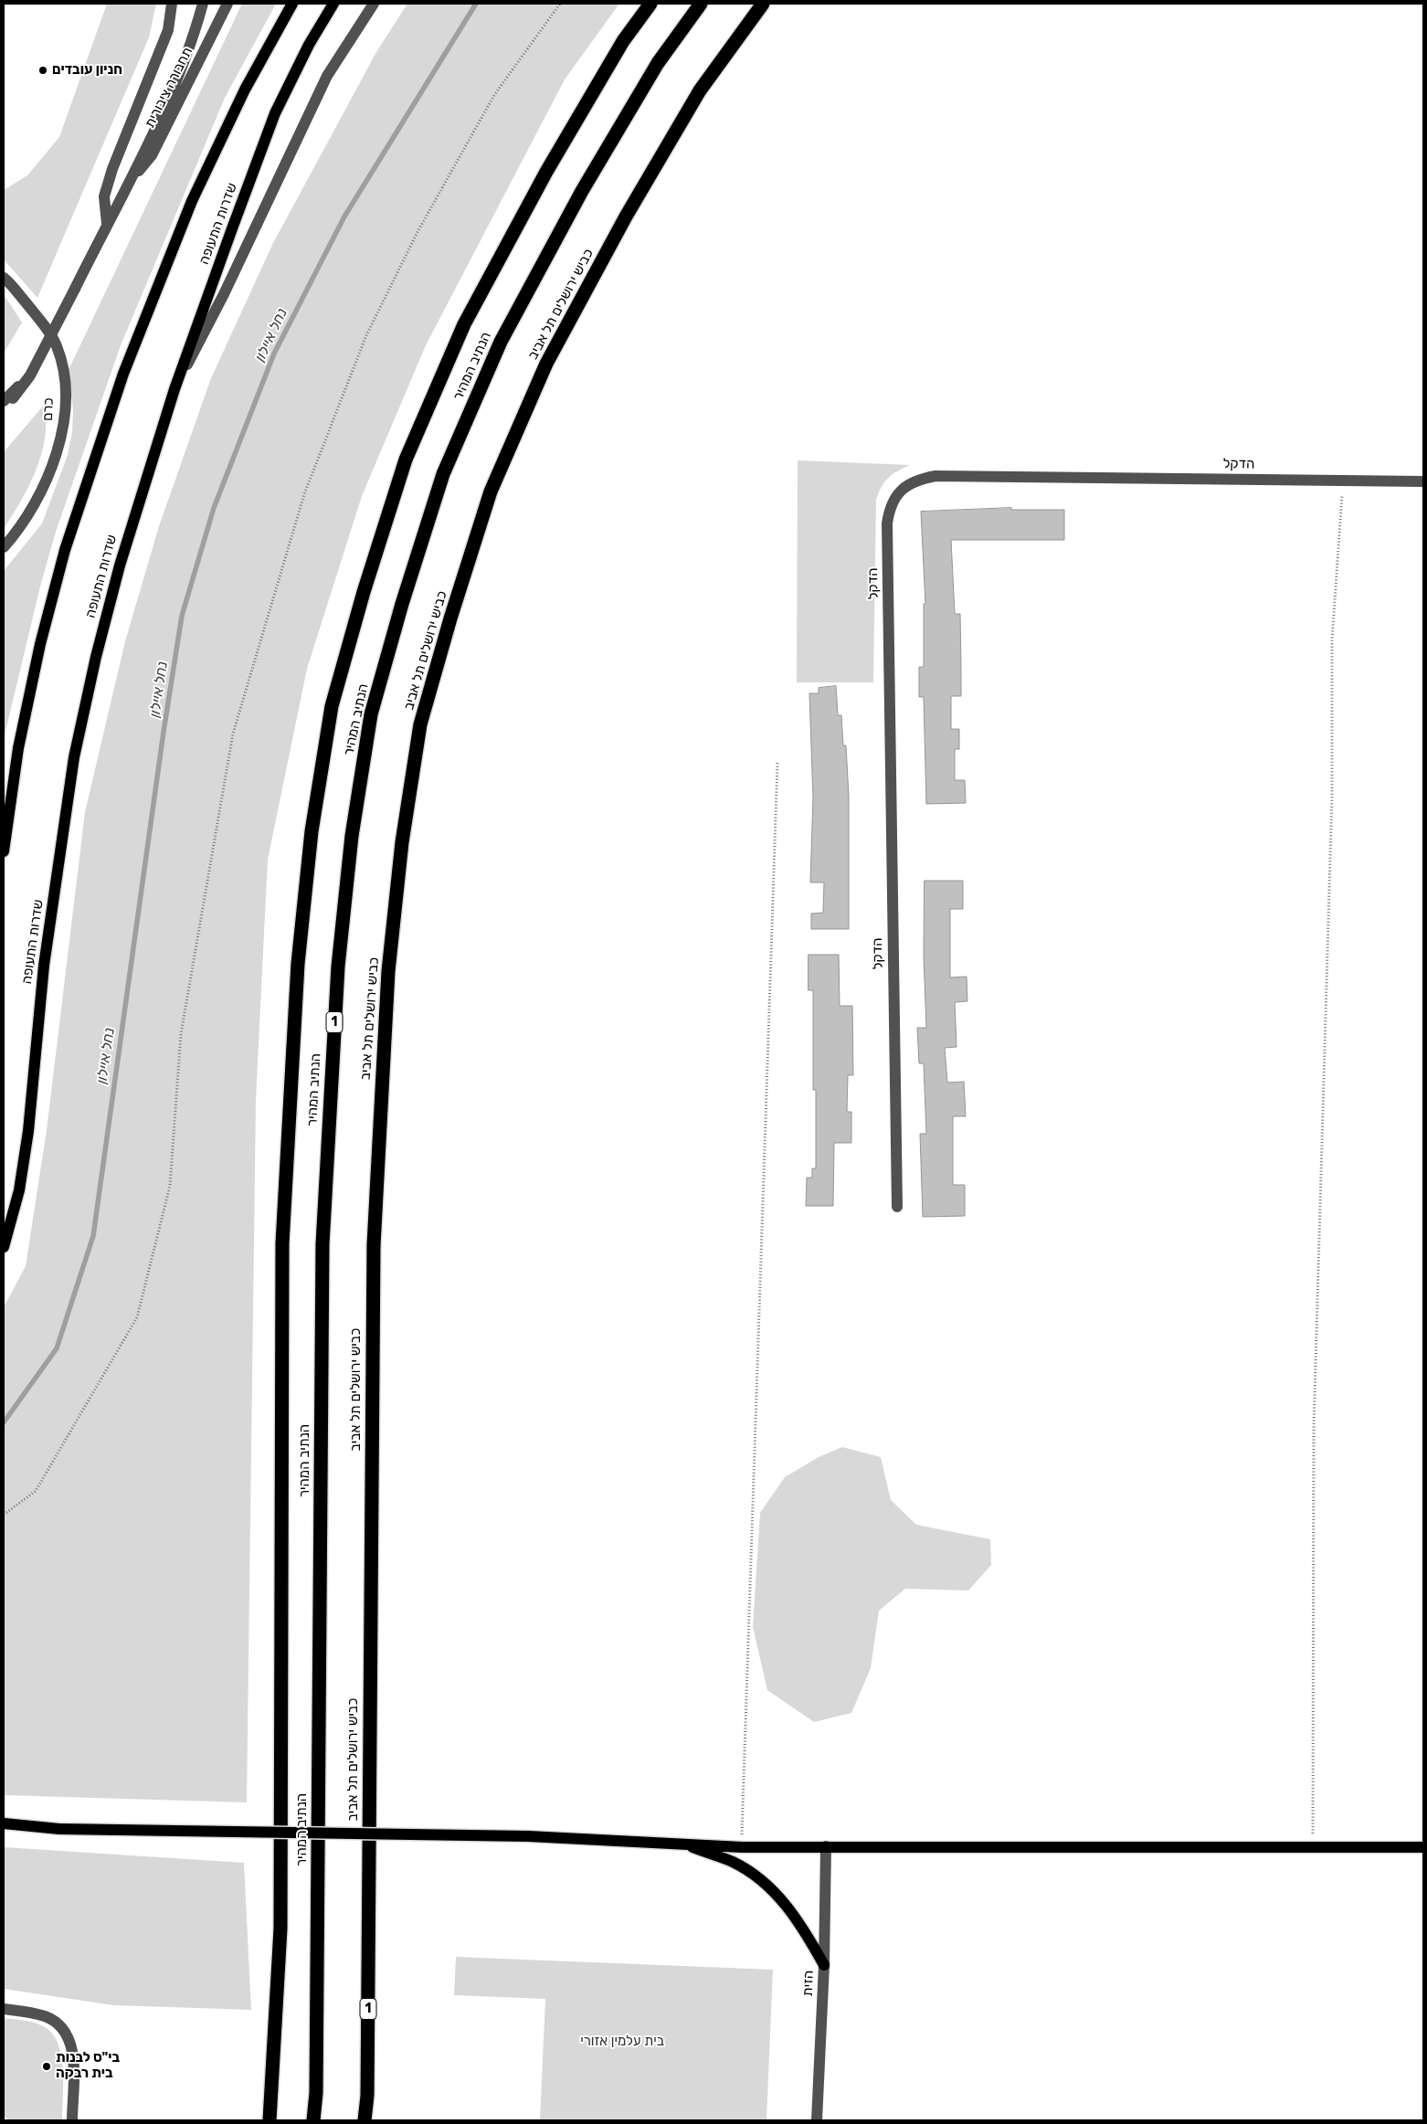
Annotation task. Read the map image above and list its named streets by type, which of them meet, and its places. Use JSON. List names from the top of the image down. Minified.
{"streets":{"highway":["כביש ירושלים תל אביב","הנתיב המהיר","1"],"main road":["שדרות התעופה"],"street":["תחבורה ציבורית","כרם","הדקל","הזית"]},"water":["נחל איילון"],"parks":["בית עלמין אזורי"],"places":["חניון עובדים","בי\"ס לבנות בית רבקה"]}
